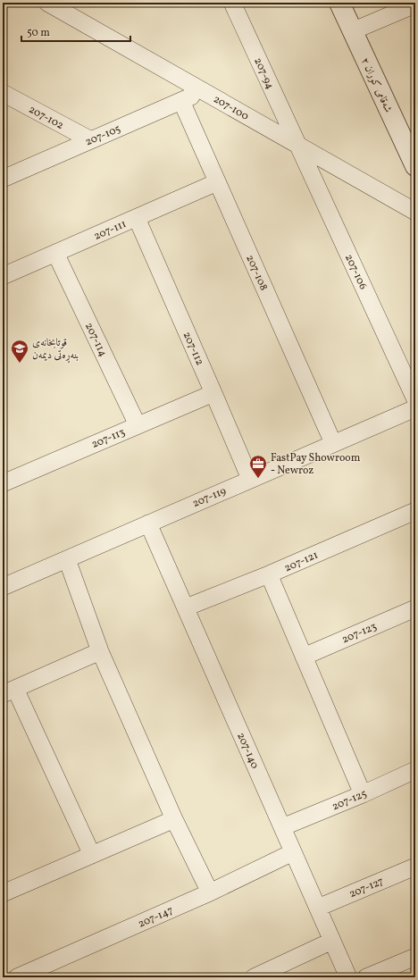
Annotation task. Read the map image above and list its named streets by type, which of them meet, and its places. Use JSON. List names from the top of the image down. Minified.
{"streets":{"street":["207-94","شەقامی کوران ٢","207-100","207-102","207-105","207-111","207-106","207-108","207-114","207-112","207-113","207-119","207-121","207-123","207-140","207-125","207-127","207-147"]},"crossings":[["207-94","207-100"],["207-94","207-106"],["207-100","207-105"],["207-100","207-106"],["207-102","207-105"],["207-105","207-108"],["207-111","207-108"],["207-111","207-114"],["207-111","207-112"],["207-108","207-119"],["207-114","207-113"],["207-112","207-113"],["207-112","207-119"],["207-119","207-140"],["207-121","207-140"],["207-140","207-125"],["207-140","207-127"],["207-140","207-147"]],"places":{"school or university":["قوتابخانەی بنەڕەتی دیمەن"],"office":["FastPay Showroom - Newroz"]},"scale_bar":"50 m"}
